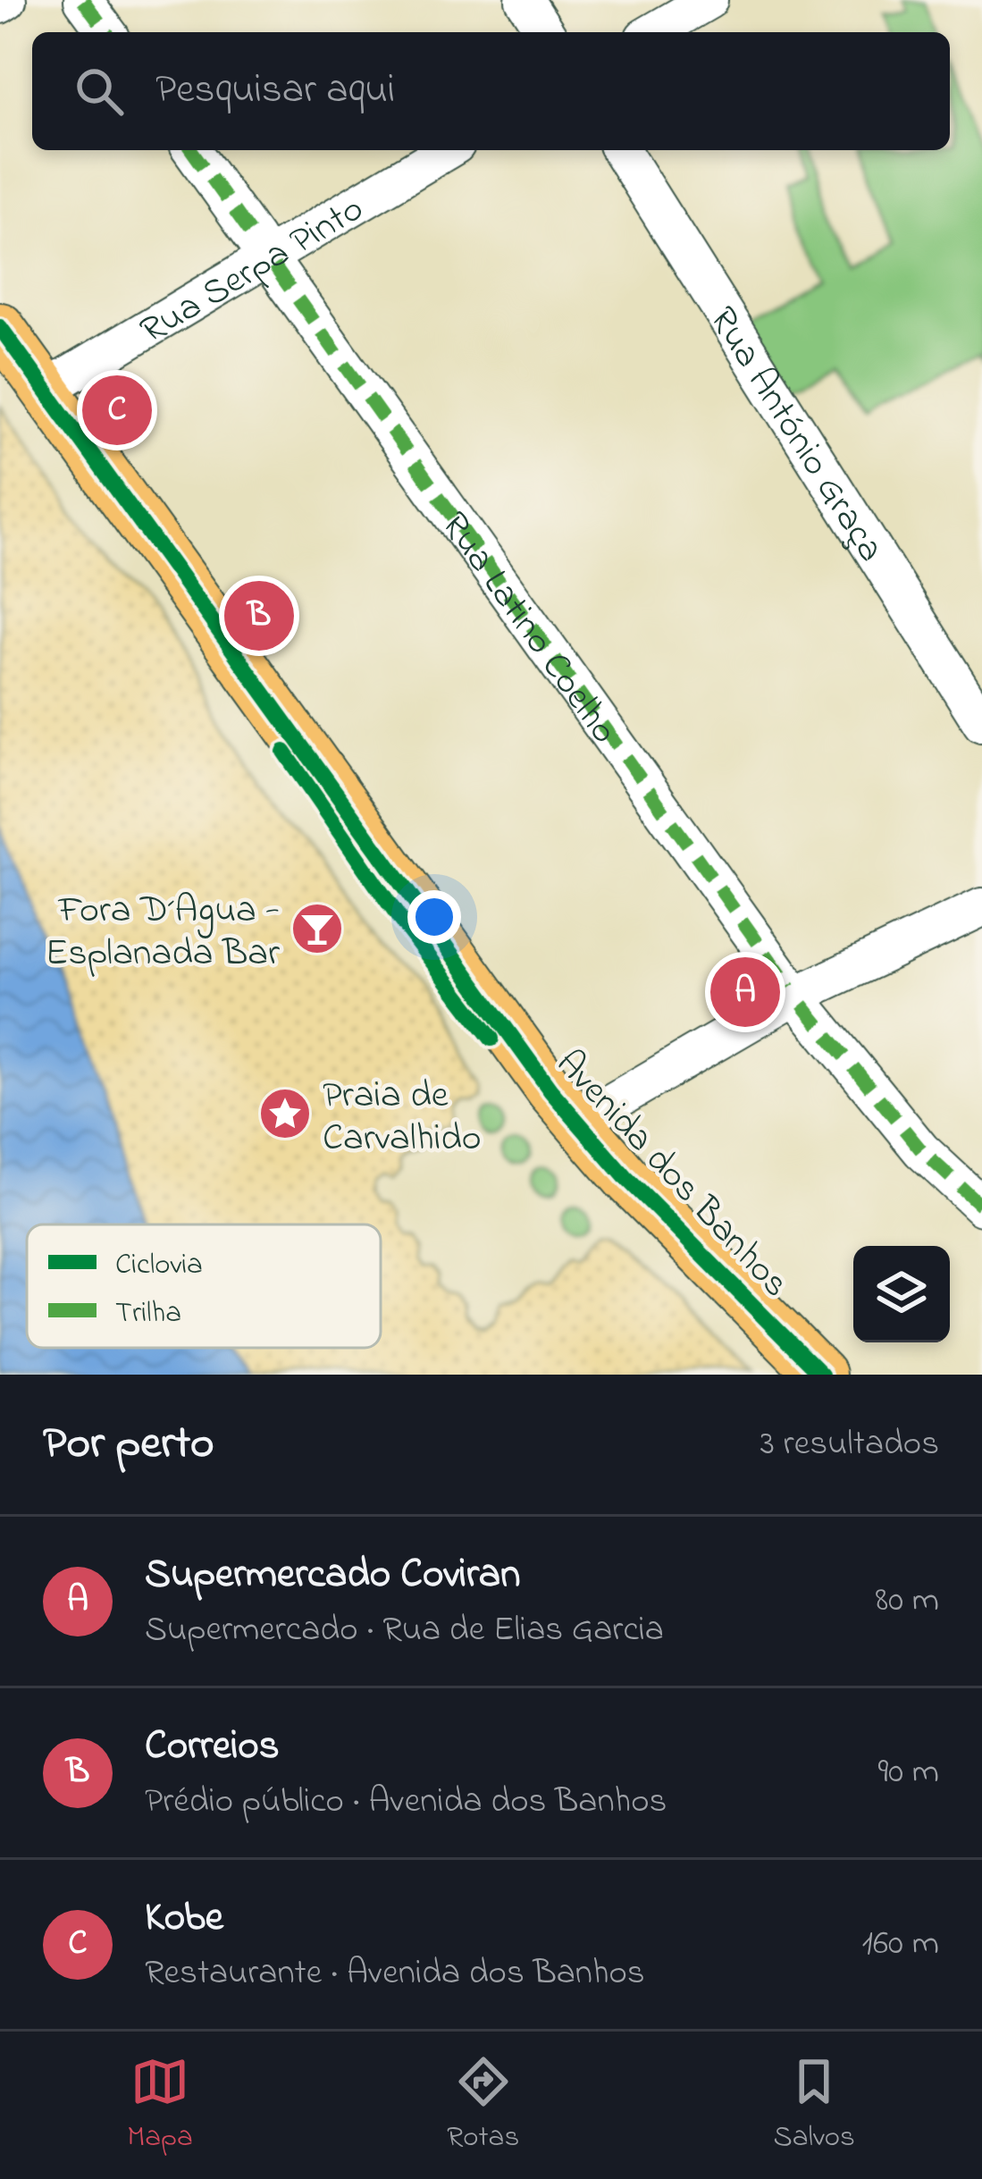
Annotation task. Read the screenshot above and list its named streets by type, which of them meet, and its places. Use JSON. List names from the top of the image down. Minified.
{"streets":{"main road":["Avenida dos Banhos"],"street":["Rua Serpa Pinto","Rua António Graça","Rua Latino Coelho"]},"crossings":[["Rua Serpa Pinto","Avenida dos Banhos"]],"places":{"bar":["Fora D´Agua - Esplanada Bar"],"place":["Praia de Carvalhido"]},"legend":["Ciclovia","Trilha"],"page":{"search":"Pesquisar aqui","pins":["C","B","A"],"heading":["Por perto","3 resultados"],"list":[{"mark":"A","name":"Supermercado Coviran","note":"Supermercado · Rua de Elias Garcia","value":"80 m"},{"mark":"B","name":"Correios","note":"Prédio público · Avenida dos Banhos","value":"90 m"},{"mark":"C","name":"Kobe","note":"Restaurante · Avenida dos Banhos","value":"160 m"}],"nav":["Mapa","Rotas","Salvos"]}}
